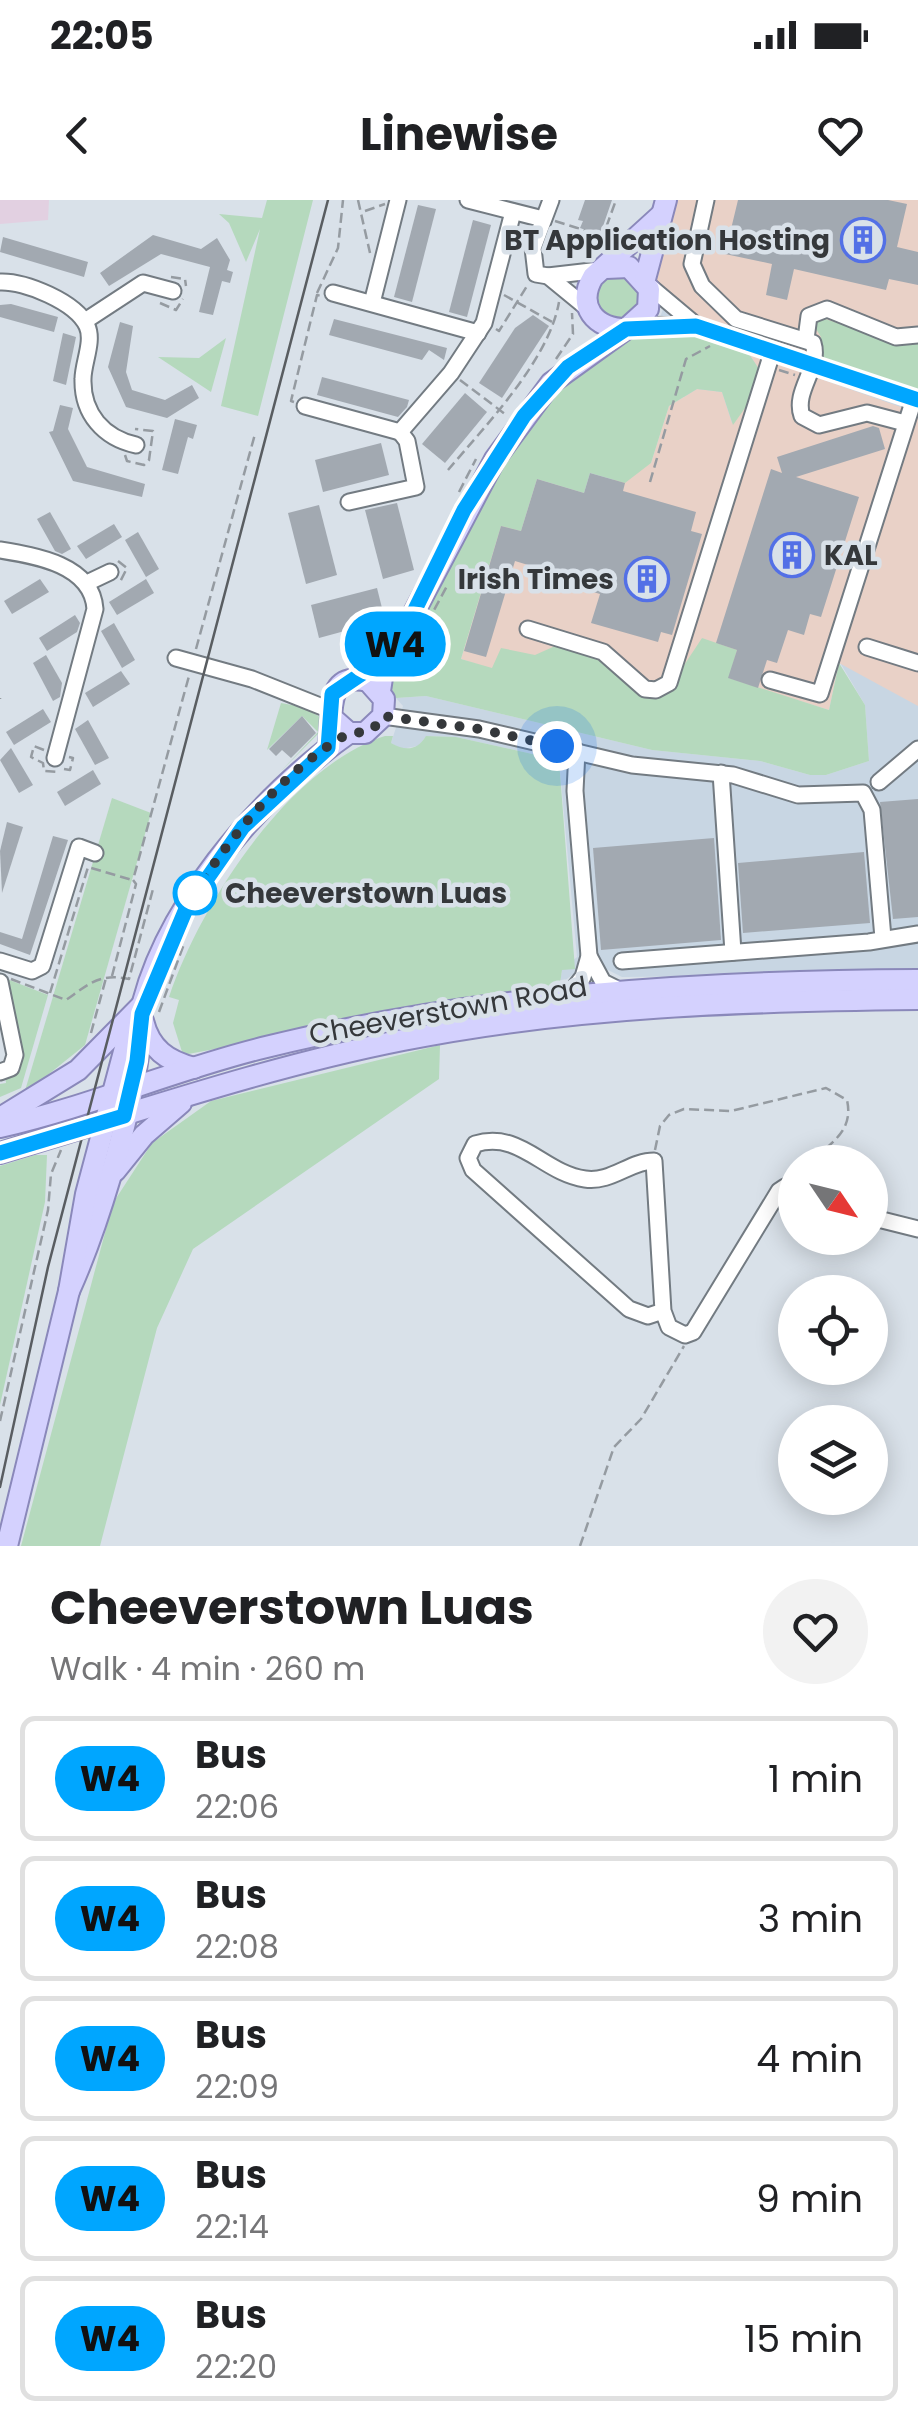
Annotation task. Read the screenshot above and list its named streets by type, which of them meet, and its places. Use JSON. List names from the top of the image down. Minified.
{"streets":{"main road":["Cheeverstown Road"]},"places":{"building":["BT Application Hosting","KAL","Irish Times"],"other":["Cheeverstown Luas"]},"lines":["bus line W4"],"north":"bottom right","page":{"status":"22:05","header":"Linewise","on_map":"W4","heading":["Cheeverstown Luas","Walk · 4 min · 260 m"],"list":[{"mark":"W4","name":"Bus","note":"22:06","value":"1 min"},{"mark":"W4","name":"Bus","note":"22:08","value":"3 min"},{"mark":"W4","name":"Bus","note":"22:09","value":"4 min"},{"mark":"W4","name":"Bus","note":"22:14","value":"9 min"},{"mark":"W4","name":"Bus","note":"22:20","value":"15 min"}]}}
